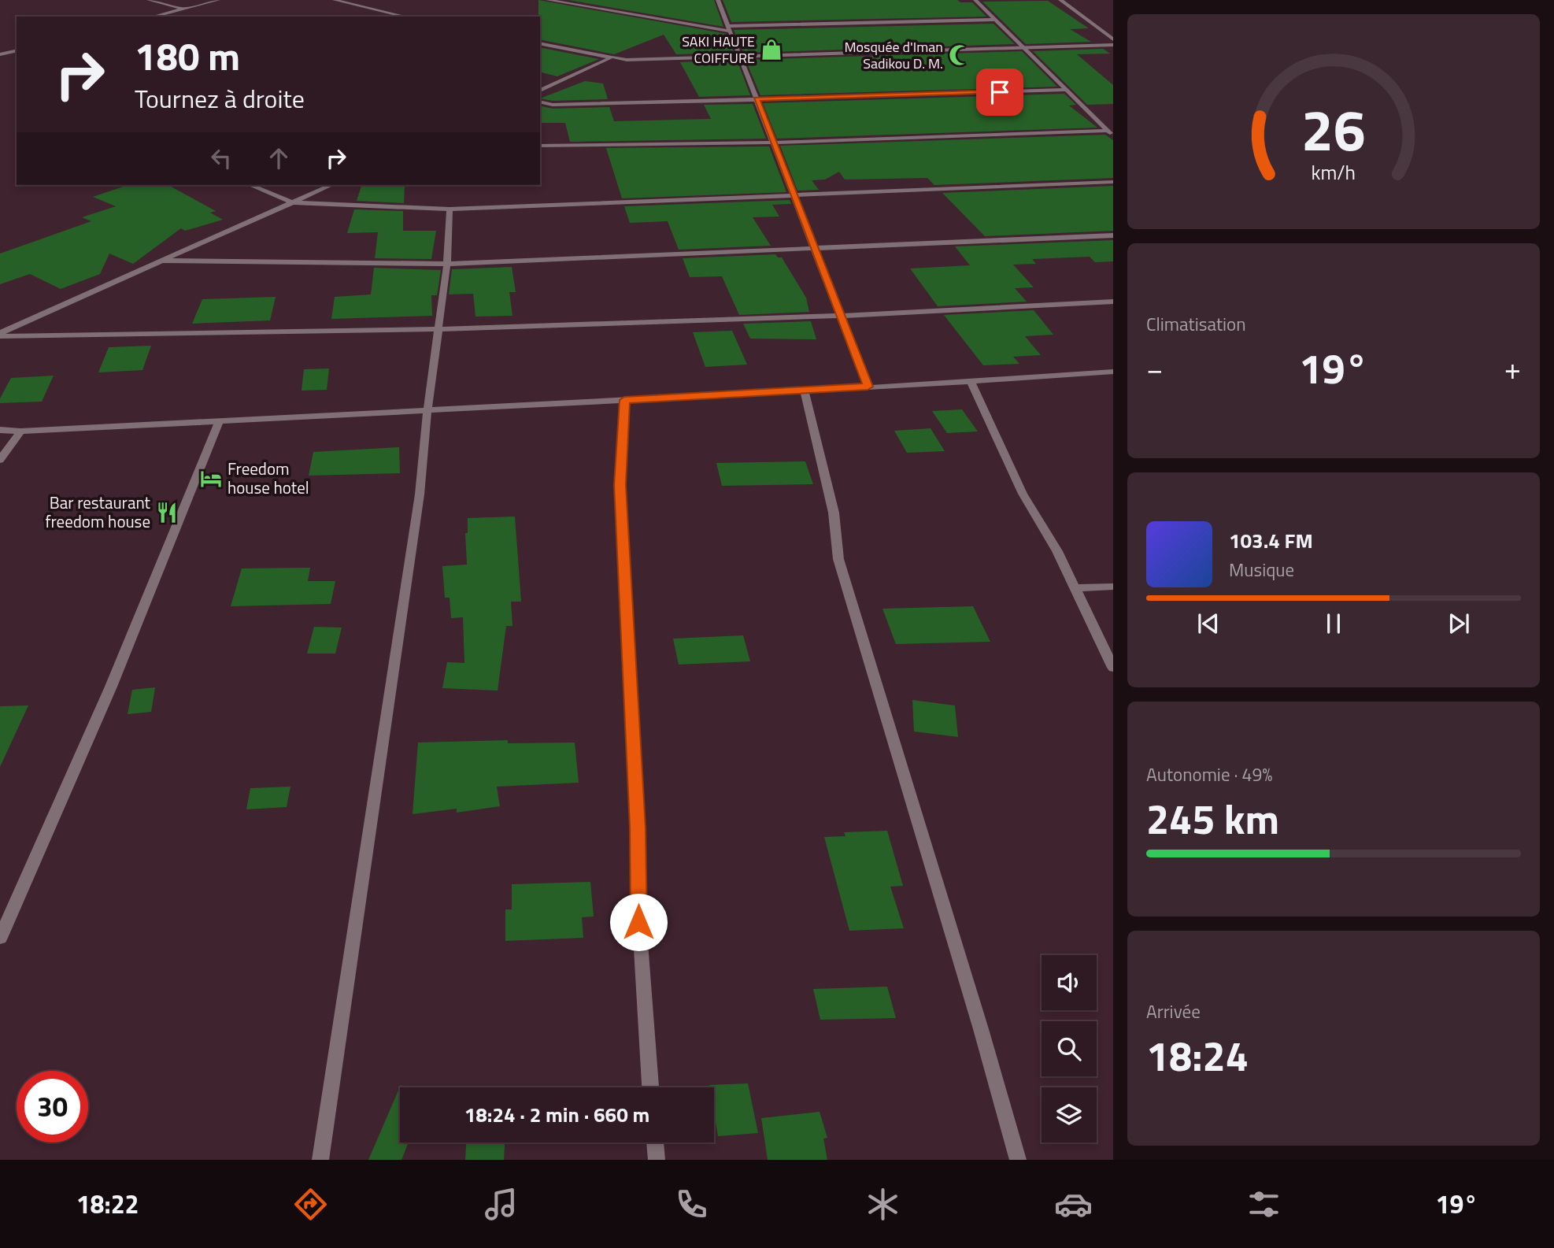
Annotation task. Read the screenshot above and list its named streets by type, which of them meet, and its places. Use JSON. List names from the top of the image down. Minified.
{"places":{"shop":["SAKI HAUTE COIFFURE"],"mosque":["Mosquée d'Iman Sadikou D. M."],"hotel":["Freedom house hotel"],"restaurant":["Bar restaurant freedom house"]},"page":{"turn":["180 m","Tournez à droite"],"tile":["Climatisation",["Autonomie · 49%","245 km"],["Arrivée","18:24"]],"heat":["−","19°","+"],"song":["103.4 FM","Musique"],"limit":"30","trip":"18:24 · 2 min · 660 m","tabs":["18:22","19°"],"gauge":["26","km/h"]}}
